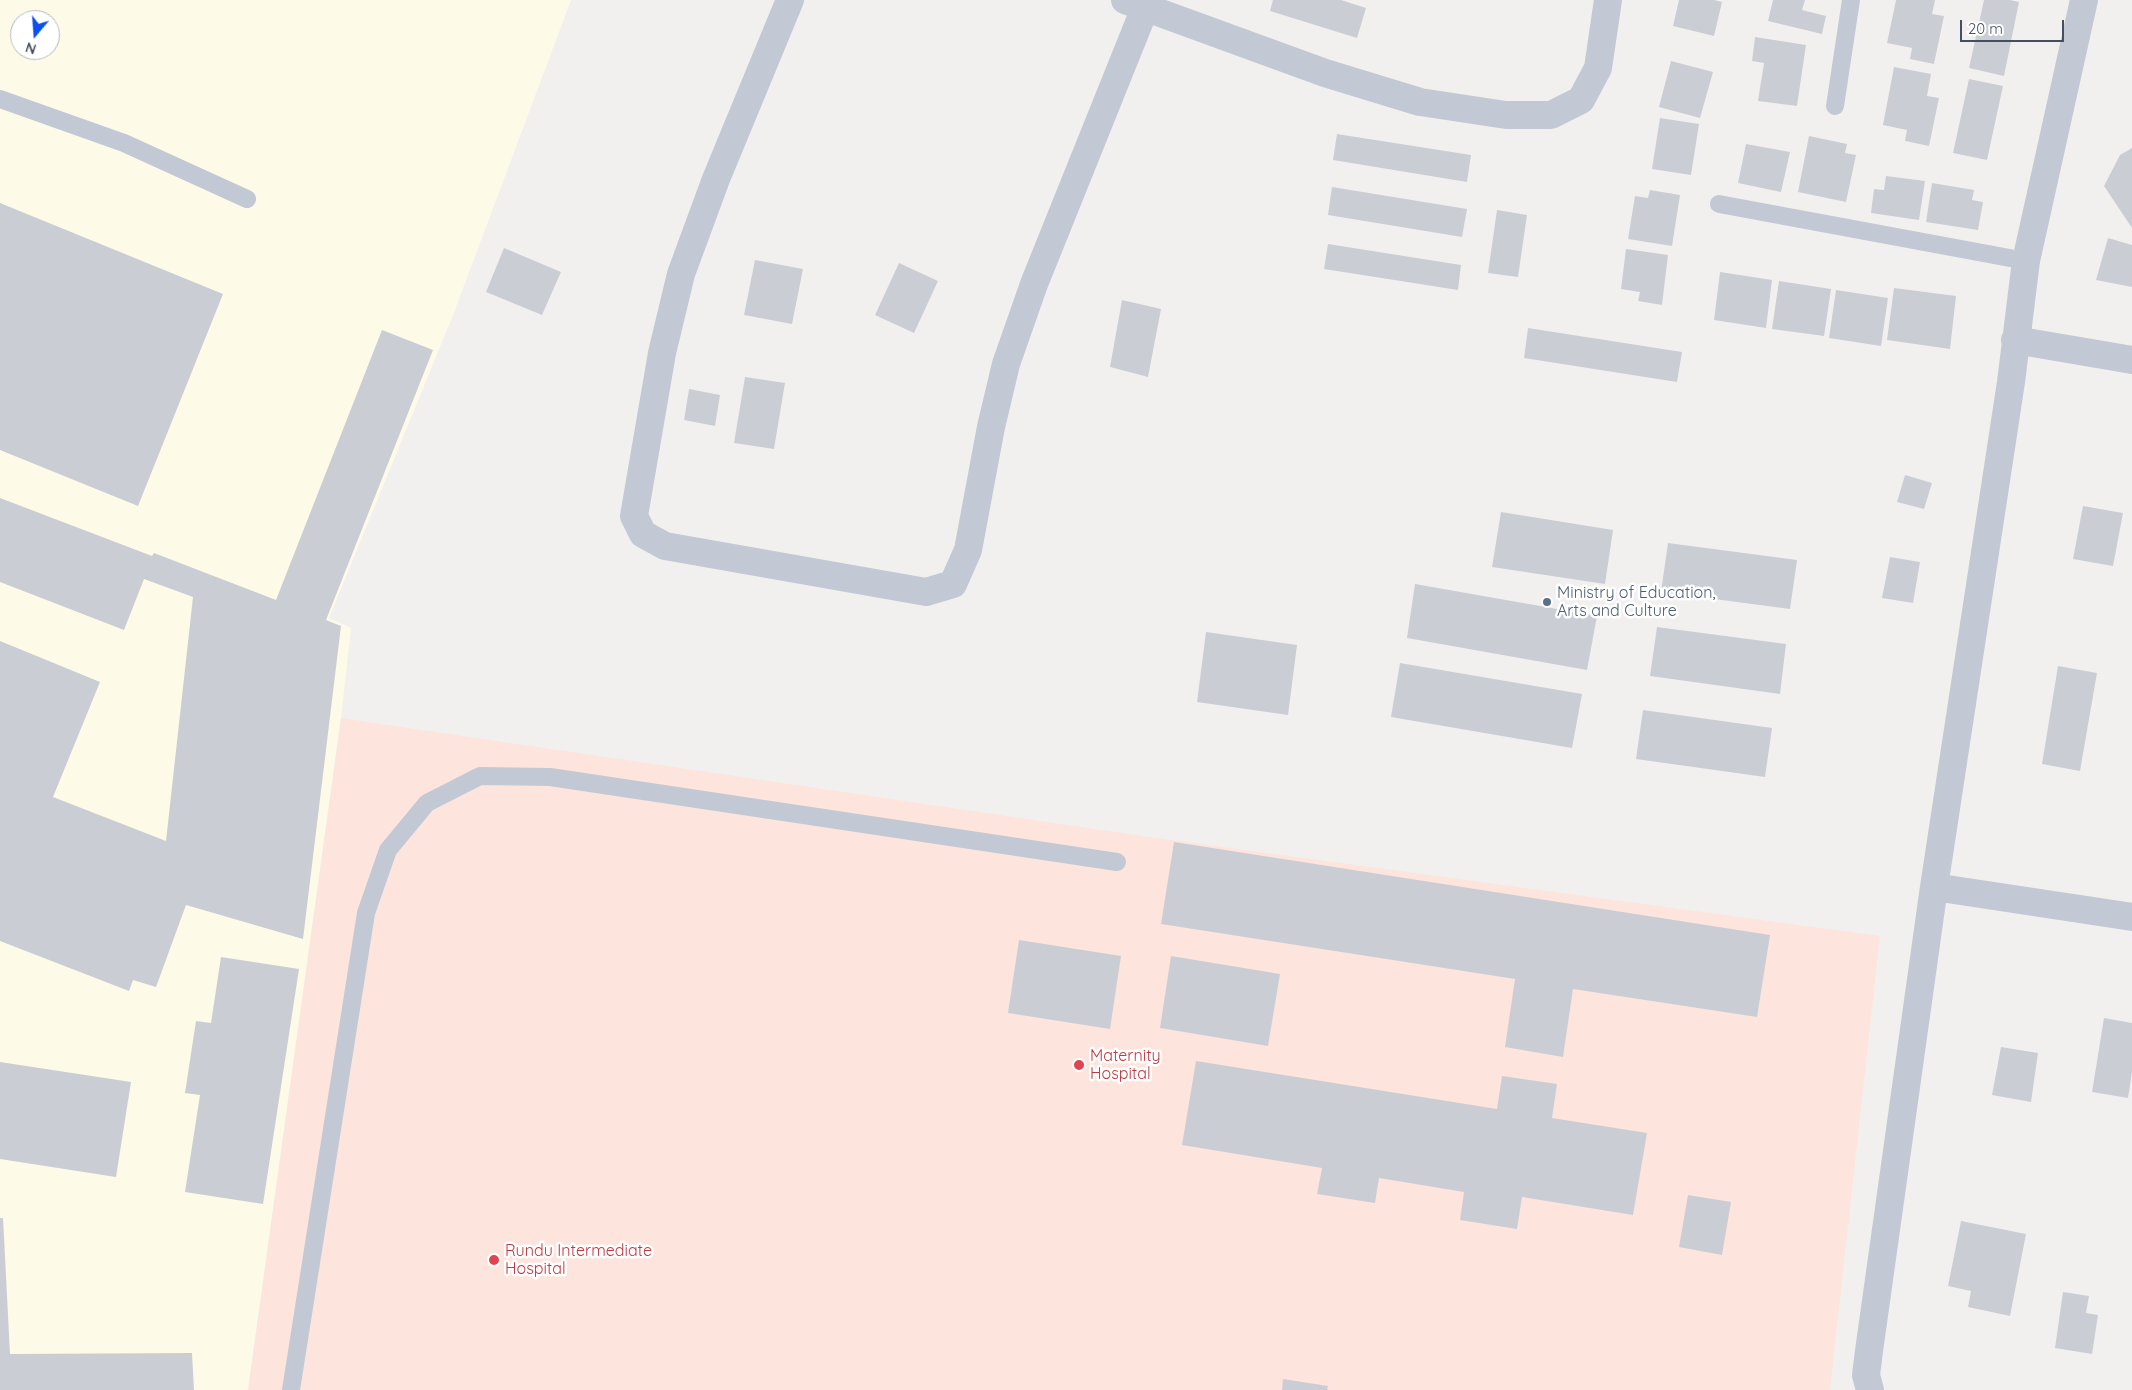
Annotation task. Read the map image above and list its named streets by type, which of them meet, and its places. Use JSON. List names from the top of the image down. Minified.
{"places":["Ministry of Education, Arts and Culture","Maternity Hospital","Rundu Intermediate Hospital"],"scale_bar":"20 m","north":"bottom"}
